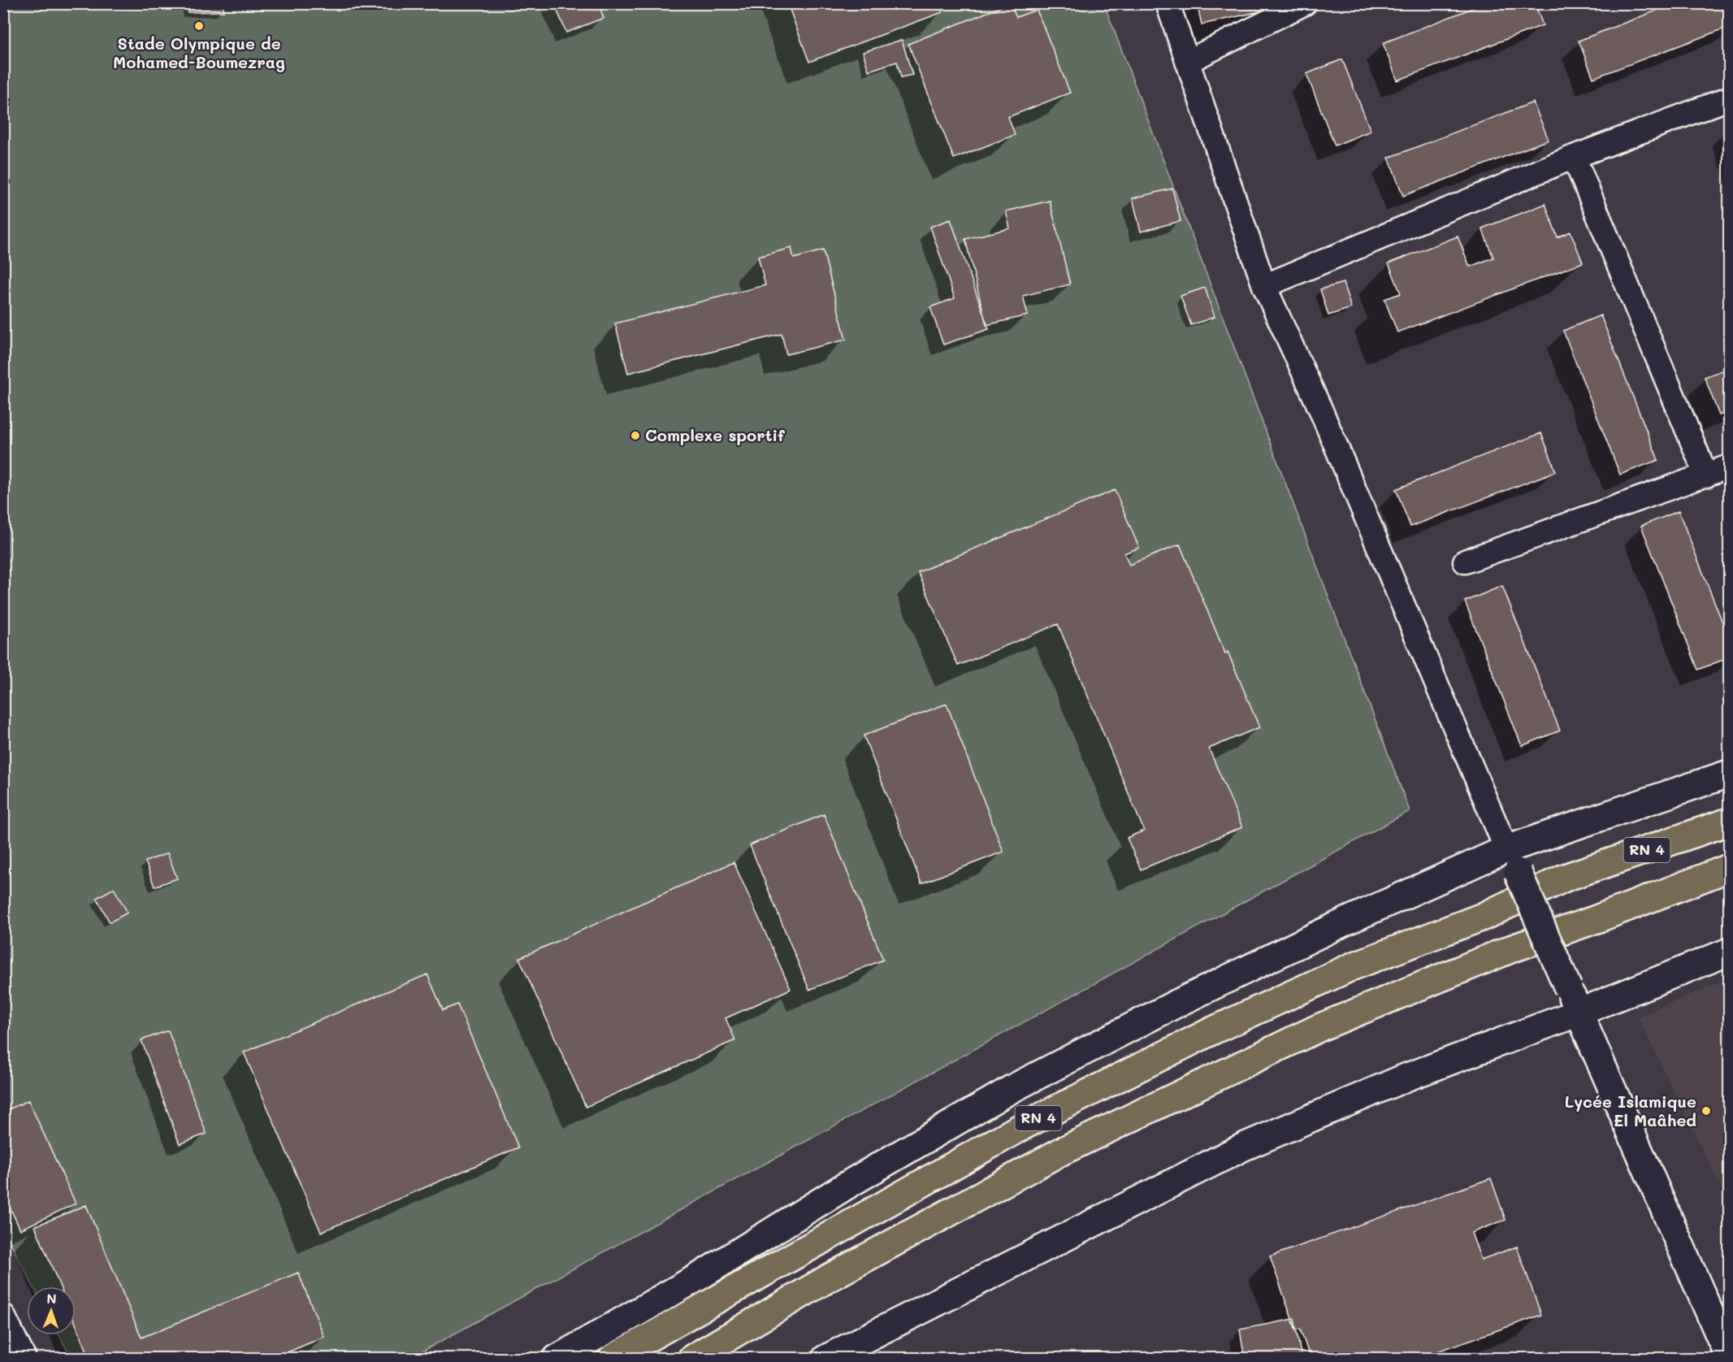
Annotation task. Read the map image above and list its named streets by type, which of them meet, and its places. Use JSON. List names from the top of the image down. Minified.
{"streets":{"highway":["RN 4"]},"places":["Stade Olympique de Mohamed-Boumezrag","Complexe sportif","Lycée Islamique El Maâhed"],"north":"top"}
